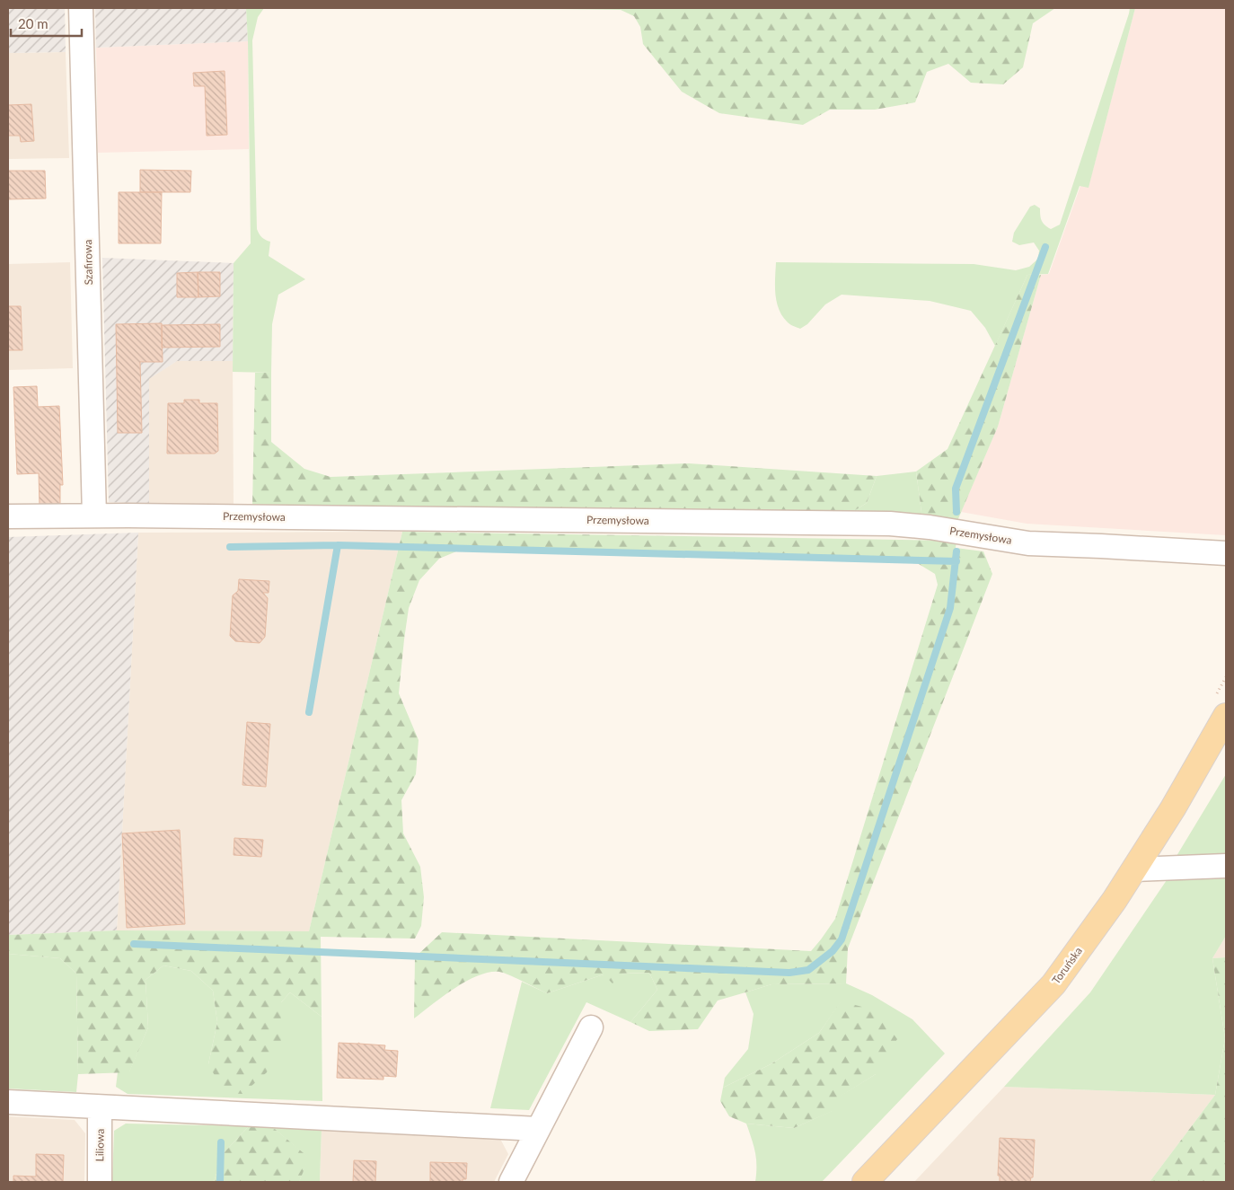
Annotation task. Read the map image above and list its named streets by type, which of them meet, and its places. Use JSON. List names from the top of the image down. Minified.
{"streets":{"main road":["Toruńska"],"street":["Szafirowa","Przemysłowa","Liliowa"]},"crossings":[["Szafirowa","Przemysłowa"]],"scale_bar":"20 m"}
